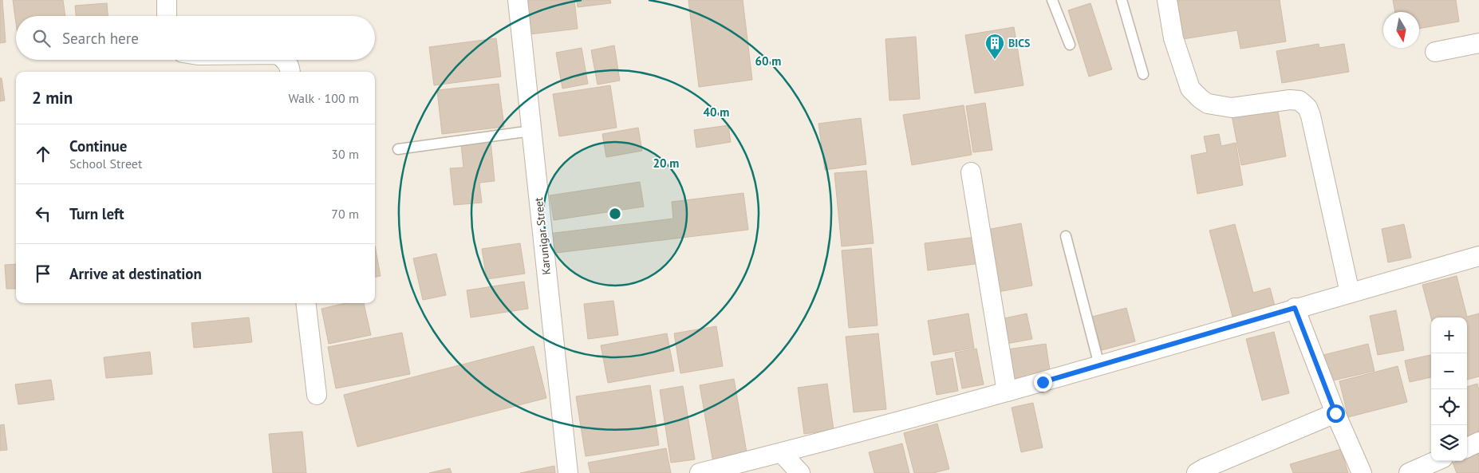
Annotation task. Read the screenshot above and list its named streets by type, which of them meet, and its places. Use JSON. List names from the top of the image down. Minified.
{"streets":{"street":["Karunigar Street"]},"places":{"building":["BICS"]},"north":"bottom","page":{"search":"Search here","heading":["2 min","Walk · 100 m"],"list":[["Continue","School Street","30 m"],["Turn left","70 m"],"Arrive at destination"],"map_buttons":["+","−"]},"rings":["60 m","40 m","20 m"]}
